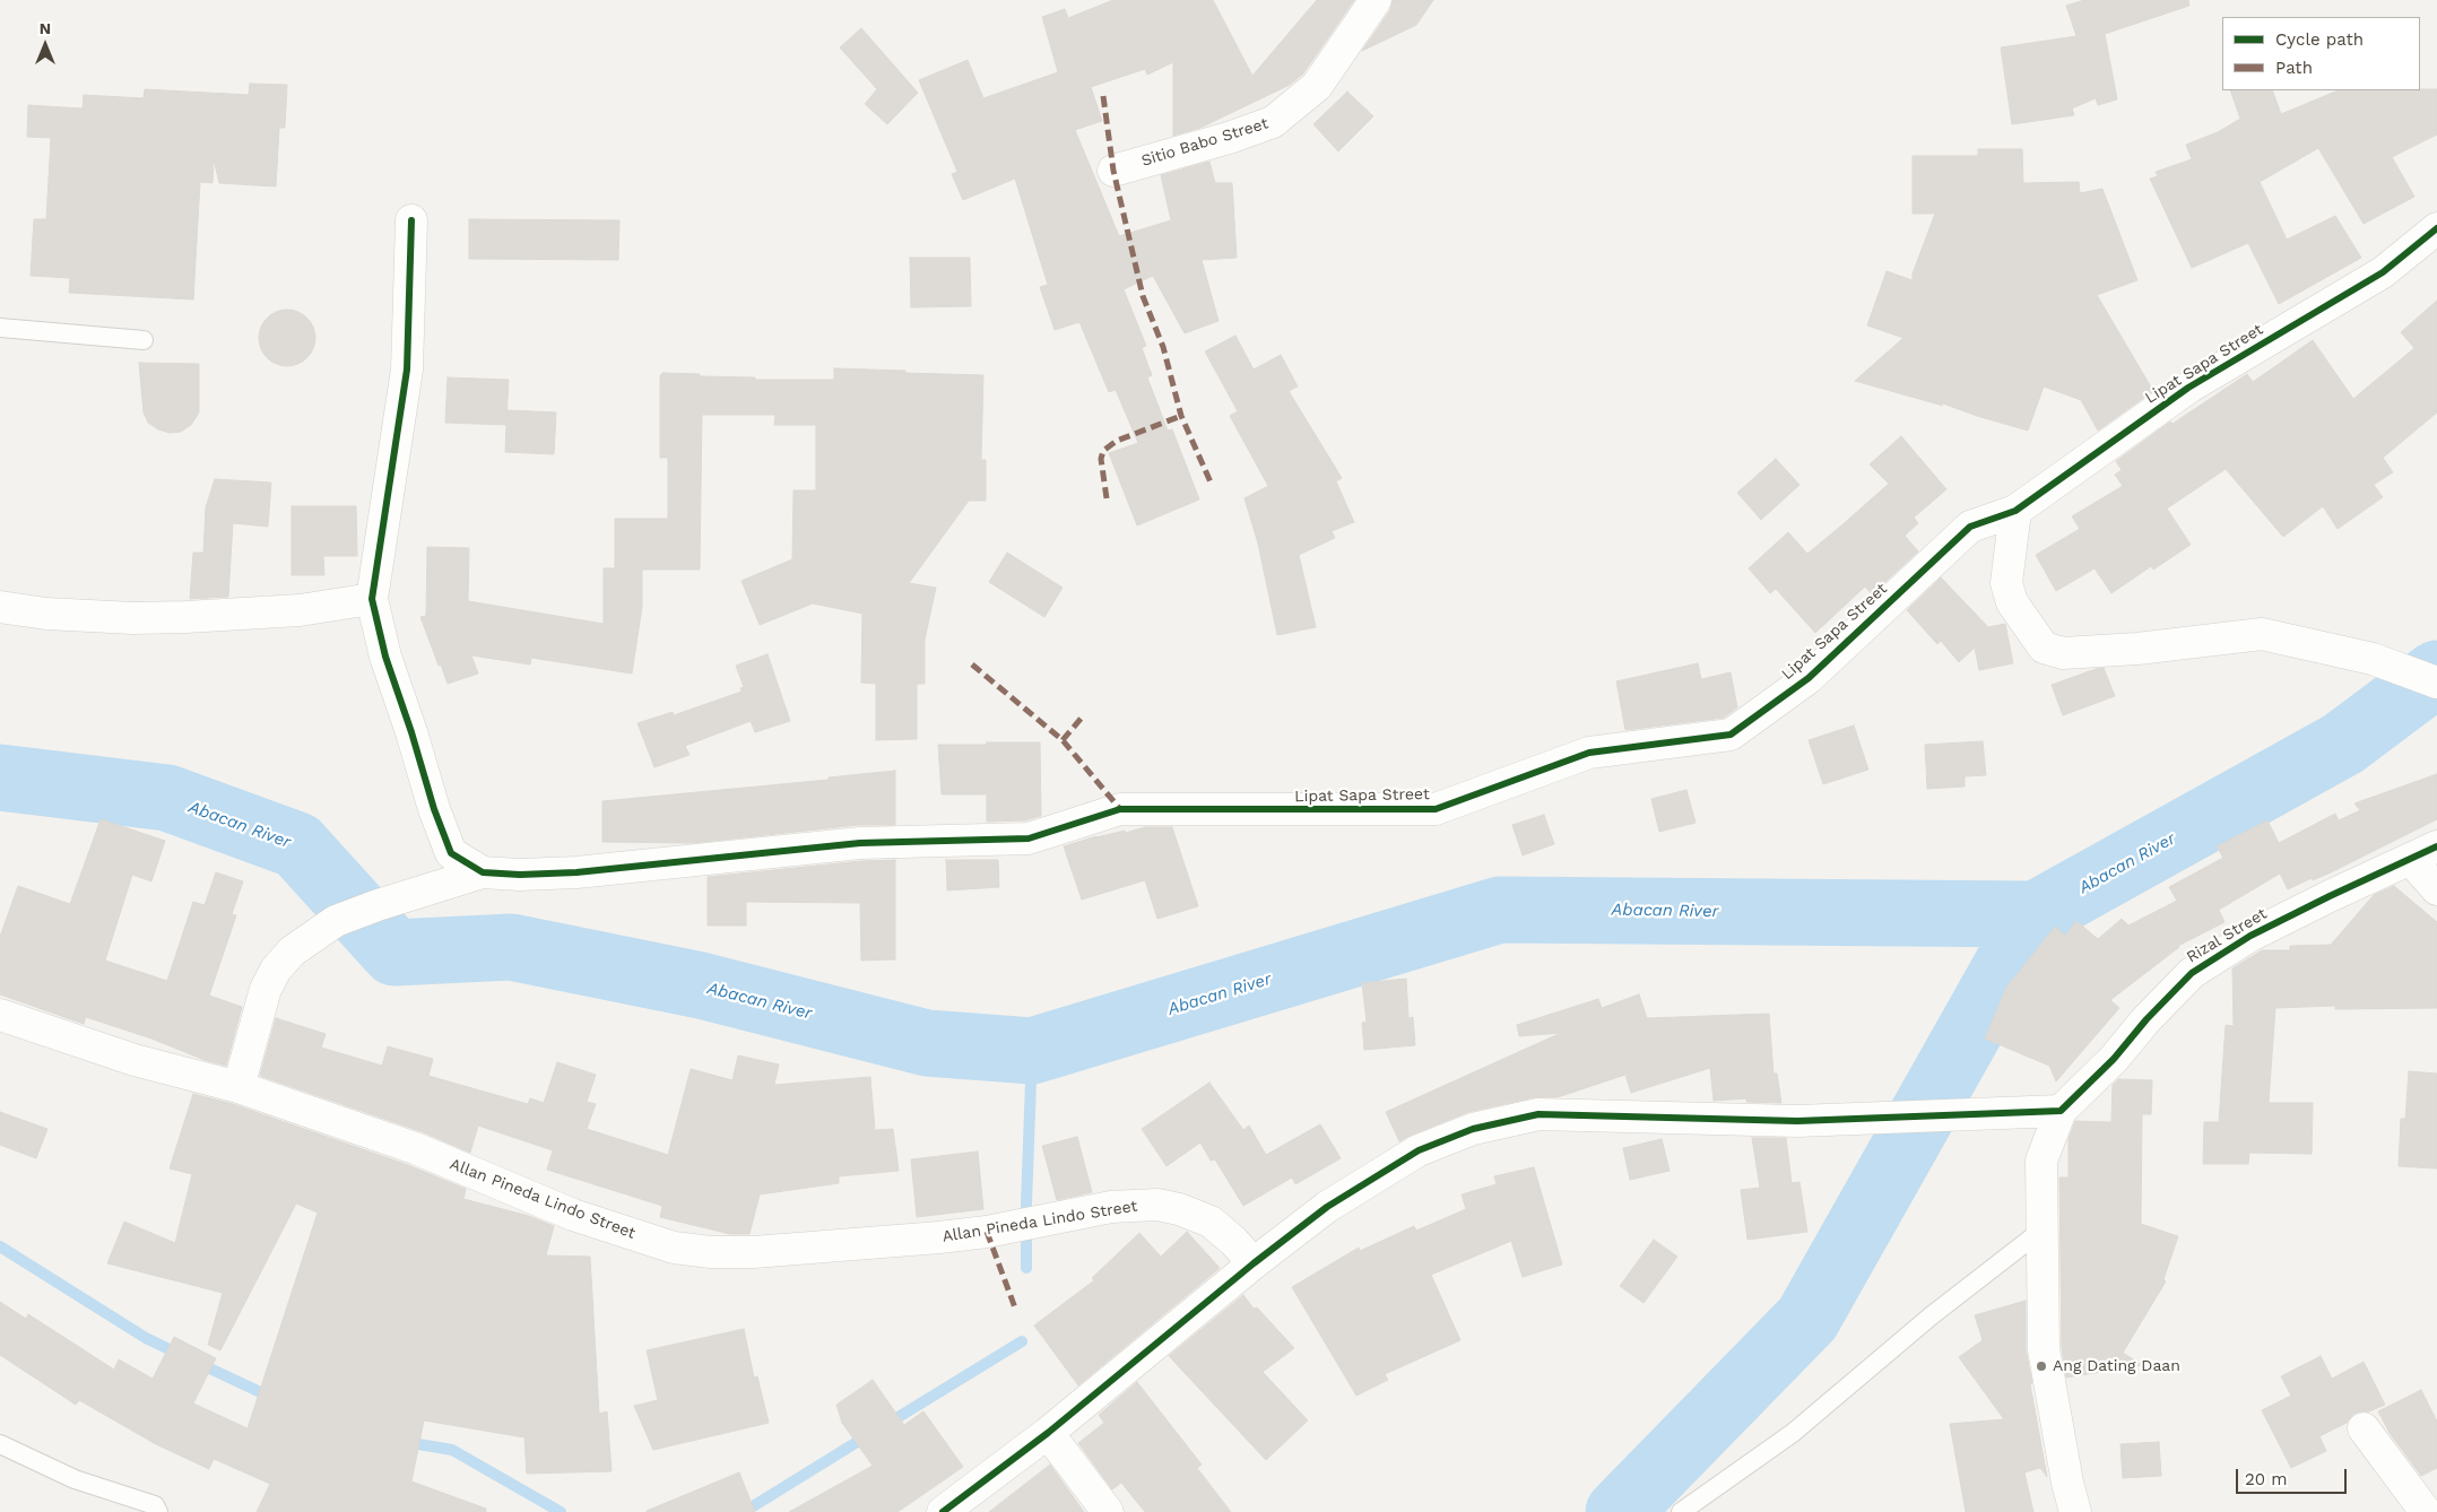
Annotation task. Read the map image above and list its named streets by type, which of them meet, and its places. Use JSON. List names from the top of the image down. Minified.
{"streets":{"street":["Sitio Babo Street","Lipat Sapa Street","Rizal Street","Allan Pineda Lindo Street"]},"water":["Abacan River"],"places":["Ang Dating Daan"],"legend":["Cycle path","Path"],"scale_bar":"20 m","north":"top"}
